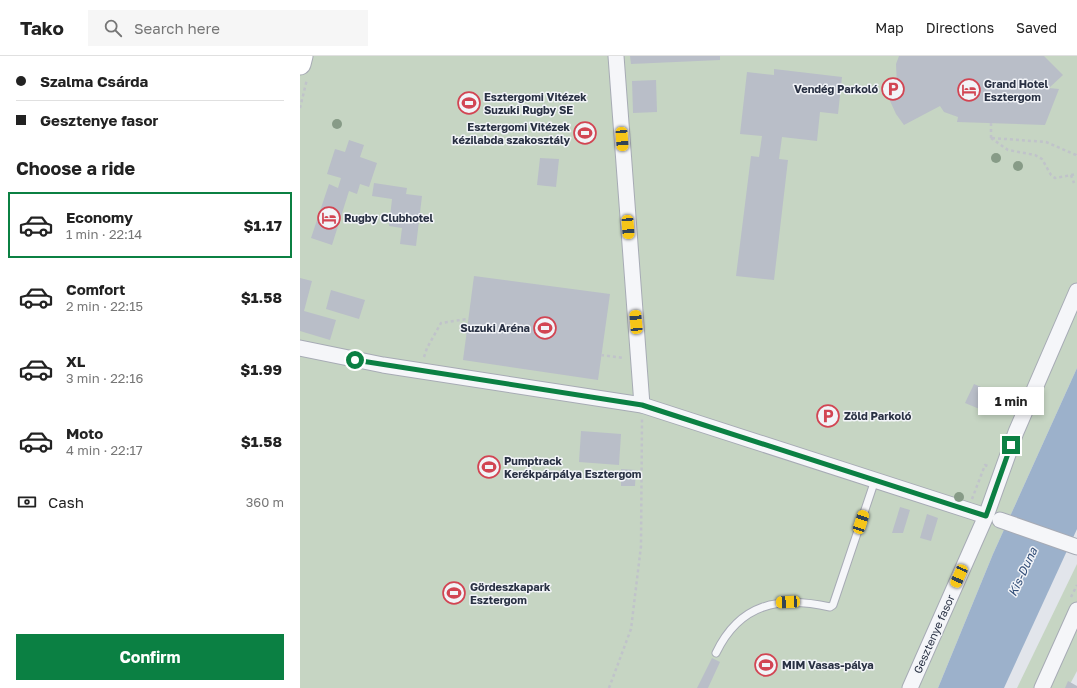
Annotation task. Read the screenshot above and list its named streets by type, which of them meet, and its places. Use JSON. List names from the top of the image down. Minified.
{"streets":{"street":["Gesztenye fasor"]},"water":["Kis-Duna"],"places":{"parking":["Vendég Parkoló","Zöld Parkoló"],"hotel":["Grand Hotel Esztergom","Rugby Clubhotel"],"sports":["Esztergomi Vitézek Suzuki Rugby SE","Esztergomi Vitézek kézilabda szakosztály","Suzuki Aréna","Pumptrack Kerékpárpálya Esztergom","Gördeszkapark Esztergom","MIM Vasas-pálya"]},"page":{"header":"Tako","search":"Search here","nav":["Map","Directions","Saved"],"banner":["Szalma Csárda","Gesztenye fasor"],"heading":"Choose a ride","list":[{"name":"Economy","note":"1 min · 22:14","value":"$1.17"},{"name":"Comfort","note":"2 min · 22:15","value":"$1.58"},{"name":"XL","note":"3 min · 22:16","value":"$1.99"},{"name":"Moto","note":"4 min · 22:17","value":"$1.58"}],"bubble":"1 min","pay":["Cash","360 m"],"buttons":"Confirm"}}
